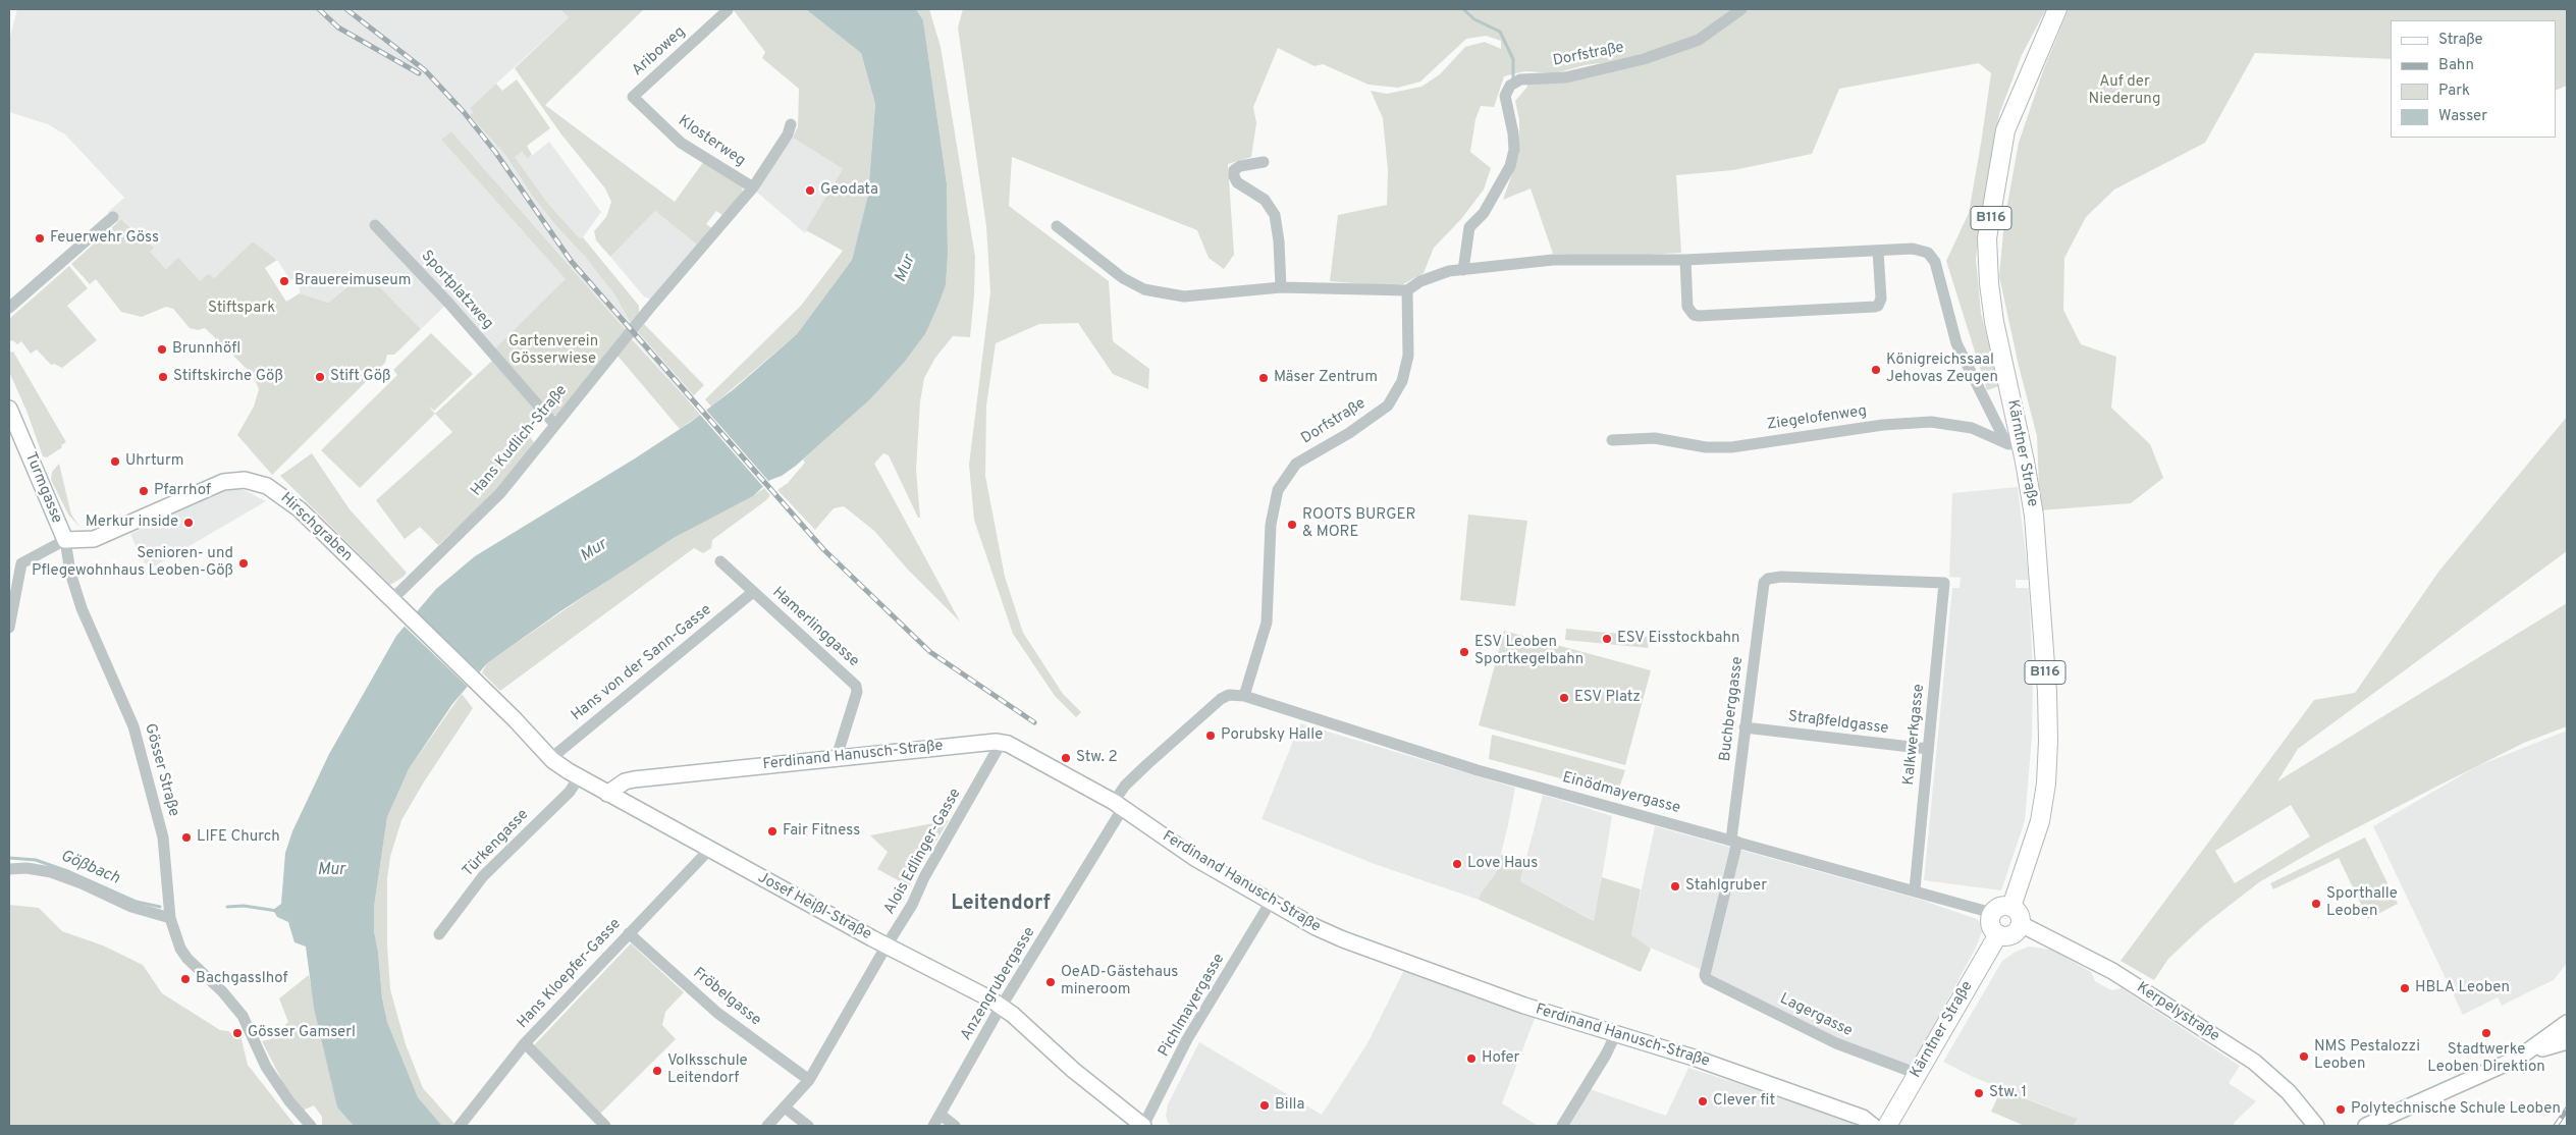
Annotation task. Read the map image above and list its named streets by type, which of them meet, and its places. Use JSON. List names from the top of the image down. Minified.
{"streets":{"main road":["B116","Kärntner Straße","Turmgasse","Hirschgraben","Ferdinand Hanusch-Straße","Josef Heißl-Straße","Kerpelystraße"],"street":["Ariboweg","Dorfstraße","Klosterweg","Sportplatzweg","Ziegelofenweg","Hans Kudlich-Straße","Hamerlinggasse","Hans von der Sann-Gasse","Buchberggasse","Straßfeldgasse","Kalkwerkgasse","Gösser Straße","Einödmayergasse","Türkengasse","Alois Edlinger-Gasse","Hans Kloepfer-Gasse","Anzengrubergasse","Fröbelgasse","Pichlmayergasse","Lagergasse"]},"crossings":[["Ariboweg","Klosterweg"],["Dorfstraße","Einödmayergasse"],["Klosterweg","Hans Kudlich-Straße"],["Sportplatzweg","Hans Kudlich-Straße"],["Ziegelofenweg","Kärntner Straße"],["Hans Kudlich-Straße","Hirschgraben"],["Kärntner Straße","Einödmayergasse"],["Kärntner Straße","Kerpelystraße"],["Kärntner Straße","Lagergasse"],["Turmgasse","Hirschgraben"],["Turmgasse","Gösser Straße"],["Hirschgraben","Gösser Straße"],["Hirschgraben","Josef Heißl-Straße"],["Hamerlinggasse","Hans von der Sann-Gasse"],["Hamerlinggasse","Ferdinand Hanusch-Straße"],["Hans von der Sann-Gasse","Josef Heißl-Straße"],["Buchberggasse","Straßfeldgasse"],["Buchberggasse","Kalkwerkgasse"],["Buchberggasse","Einödmayergasse"],["Buchberggasse","Lagergasse"],["Straßfeldgasse","Kalkwerkgasse"],["Kalkwerkgasse","Einödmayergasse"],["Ferdinand Hanusch-Straße","Alois Edlinger-Gasse"],["Ferdinand Hanusch-Straße","Josef Heißl-Straße"],["Ferdinand Hanusch-Straße","Anzengrubergasse"],["Ferdinand Hanusch-Straße","Pichlmayergasse"],["Einödmayergasse","Kerpelystraße"],["Türkengasse","Josef Heißl-Straße"],["Alois Edlinger-Gasse","Josef Heißl-Straße"],["Alois Edlinger-Gasse","Fröbelgasse"],["Josef Heißl-Straße","Hans Kloepfer-Gasse"],["Josef Heißl-Straße","Anzengrubergasse"],["Josef Heißl-Straße","Pichlmayergasse"],["Hans Kloepfer-Gasse","Fröbelgasse"]],"districts":["Leitendorf"],"water":["Mur","Gößbach"],"parks":["Auf der Niederung","Stiftspark","Gartenverein Gösserwiese"],"places":["Geodata","Feuerwehr Göss","Brauereimuseum","Brunnhöfl","Königreichssaal Jehovas Zeugen","Stiftskirche Göß","Stift Göß","Mäser Zentrum","Uhrturm","Pfarrhof","Merkur inside","ROOTS BURGER & MORE","Senioren- und Pflegewohnhaus Leoben-Göß","ESV Eisstockbahn","ESV Leoben Sportkegelbahn","ESV Platz","Porubsky Halle","Stw. 2","Fair Fitness","LIFE Church","Love Haus","Stahlgruber","Sporthalle Leoben","Bachgasslhof","OeAD-Gästehaus mineroom","HBLA Leoben","Gösser Gamserl","Stadtwerke Leoben Direktion","NMS Pestalozzi Leoben","Hofer","Volksschule Leitendorf","Stw. 1","Clever fit","Billa","Polytechnische Schule Leoben"],"legend":["Straße","Bahn","Park","Wasser"]}
